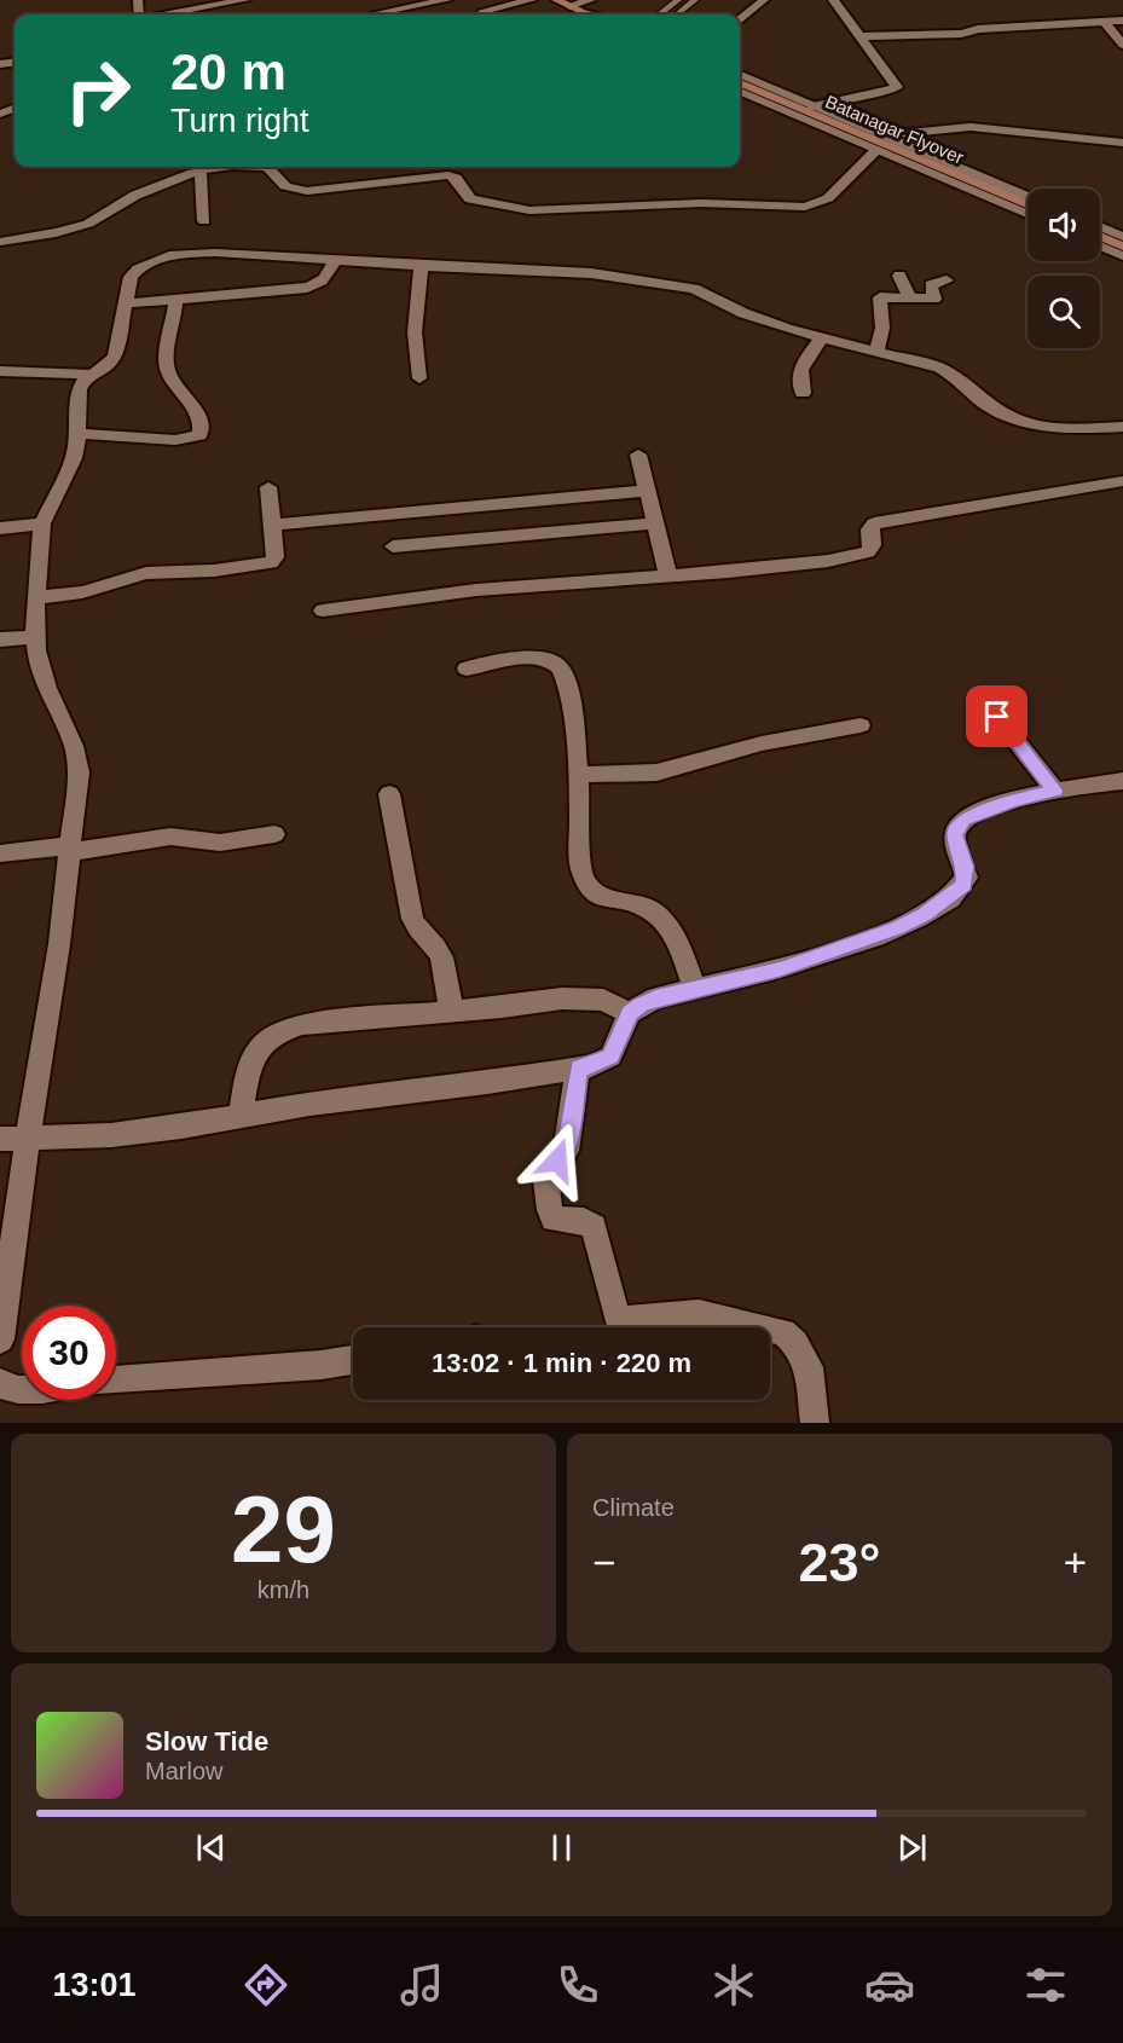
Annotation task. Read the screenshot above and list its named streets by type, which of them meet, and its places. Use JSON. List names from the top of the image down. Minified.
{"streets":{"main road":["Batanagar Flyover"]},"page":{"turn":["20 m","Turn right"],"limit":"30","trip":"13:02 · 1 min · 220 m","tile":[["29","km/h"],"Climate"],"heat":["−","23°","+"],"song":["Slow Tide","Marlow"],"tabs":"13:01"}}
